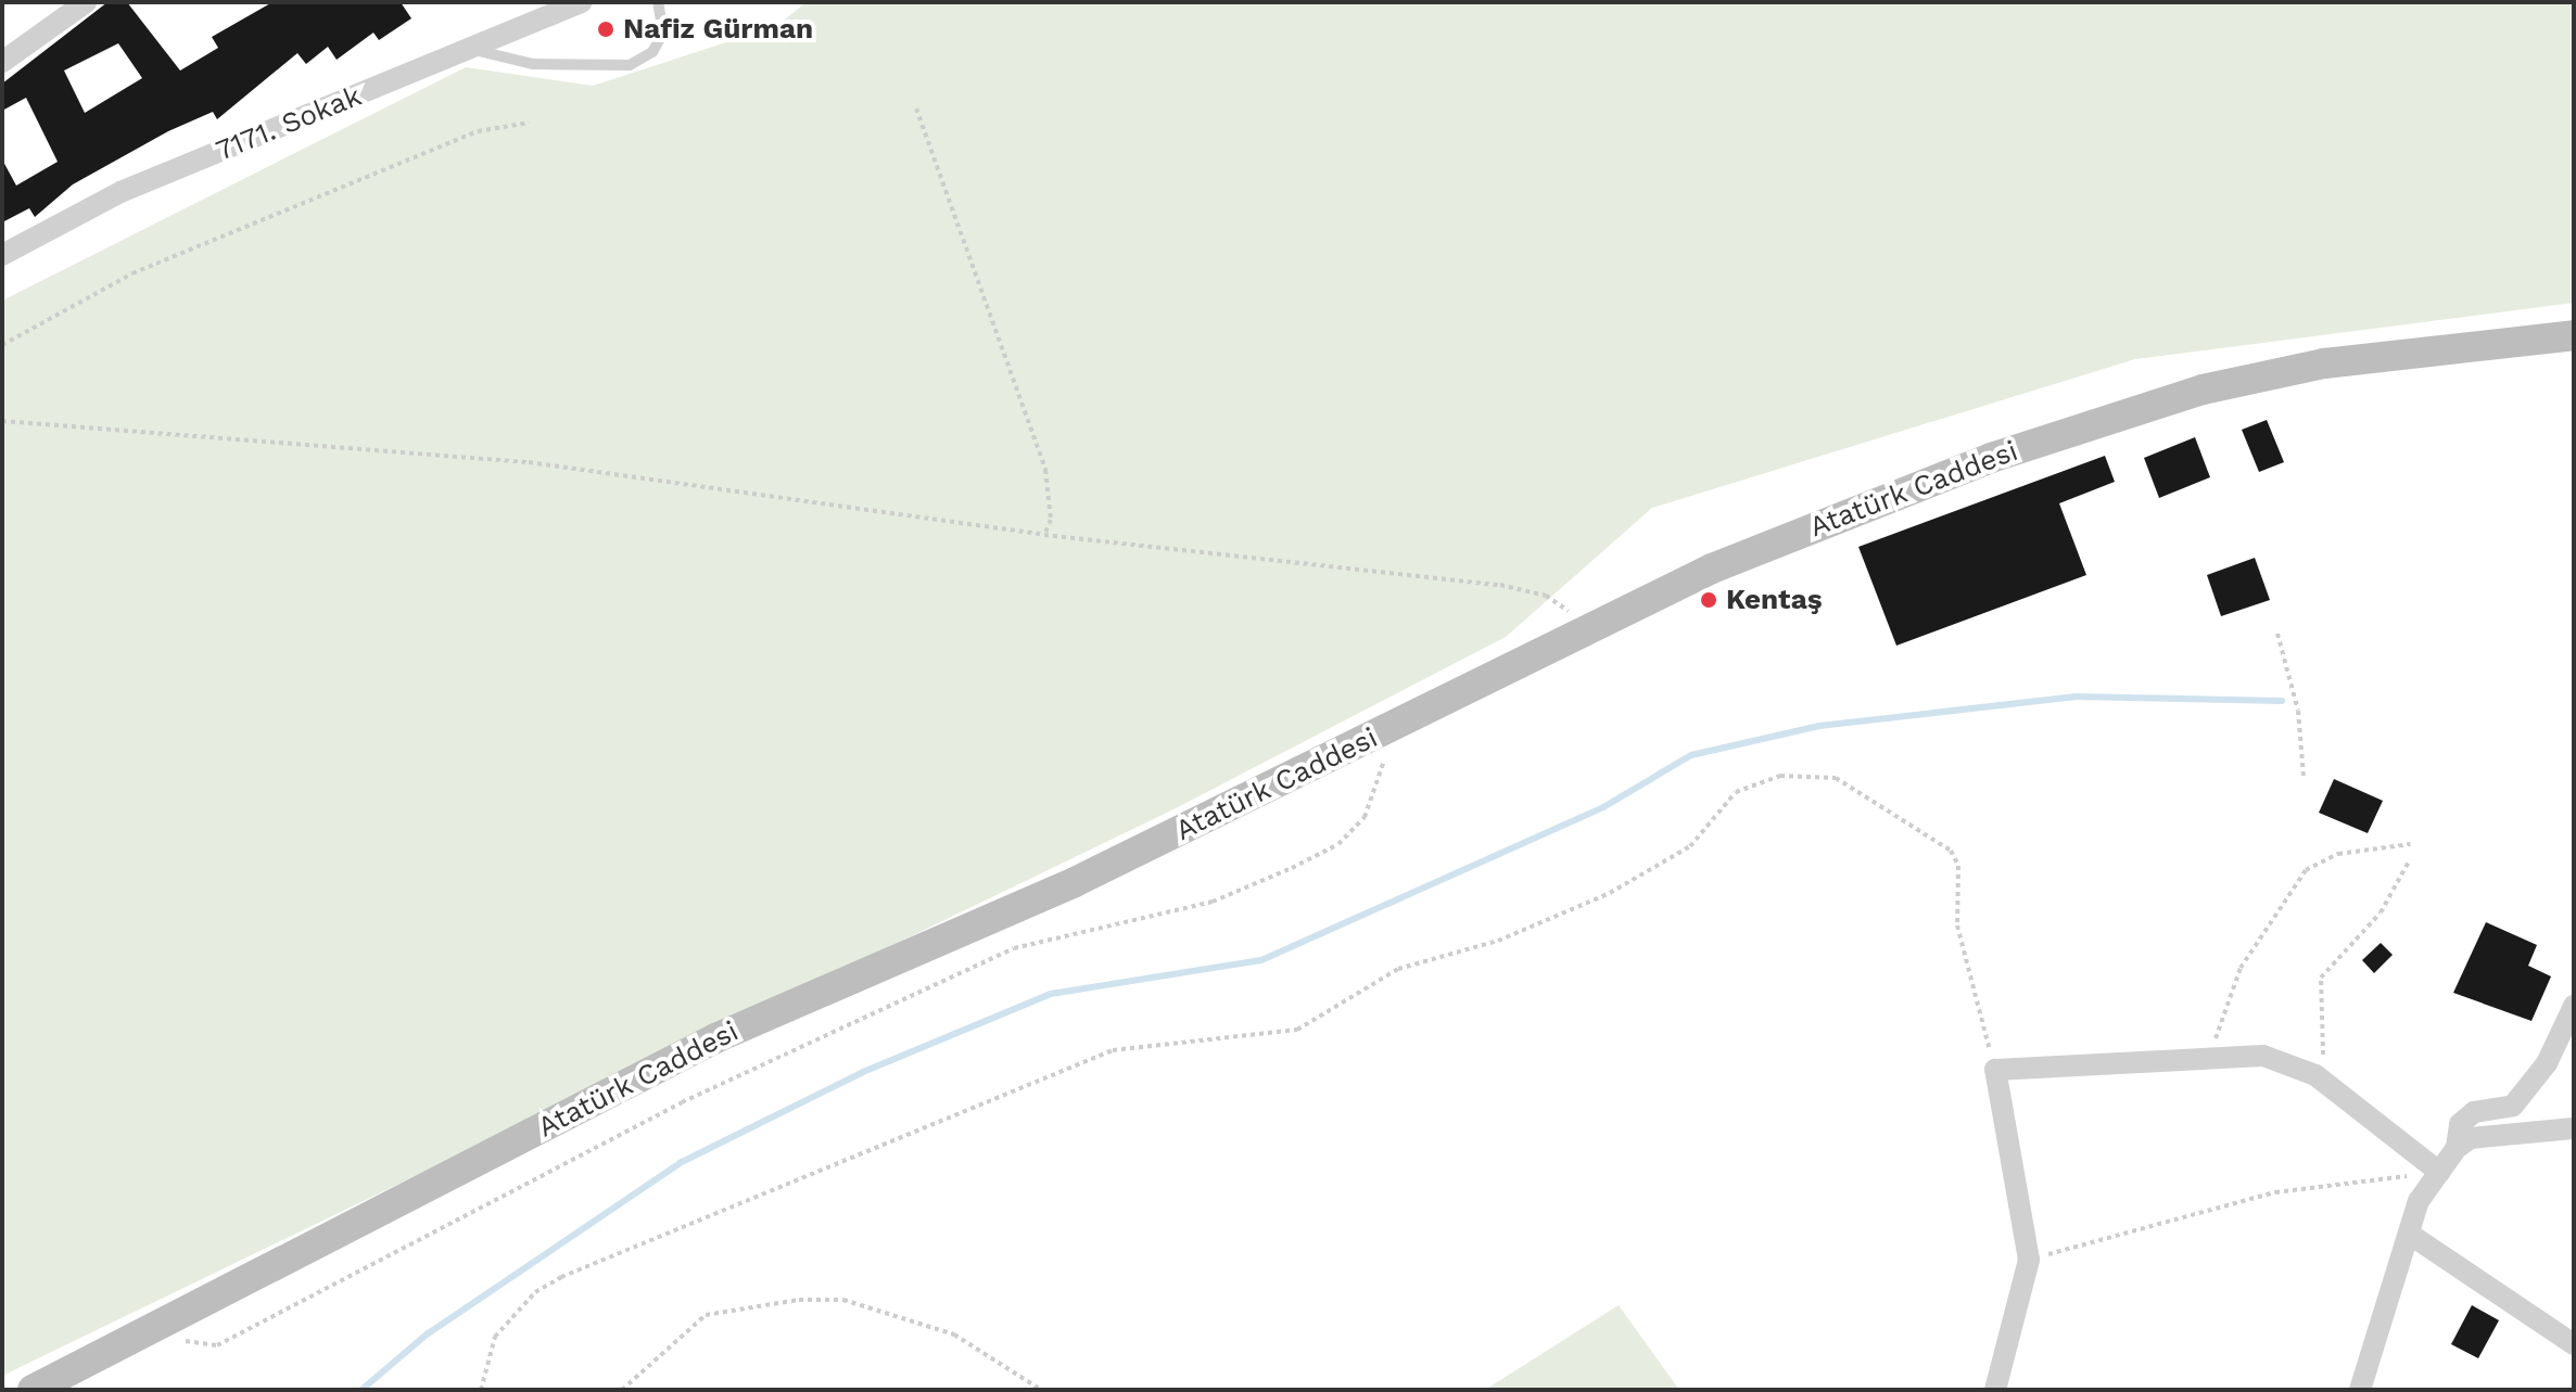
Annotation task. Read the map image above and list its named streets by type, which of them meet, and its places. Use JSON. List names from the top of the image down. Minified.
{"streets":{"street":["7171. Sokak","Atatürk Caddesi"]},"places":["Nafiz Gürman","Kentaş"]}
